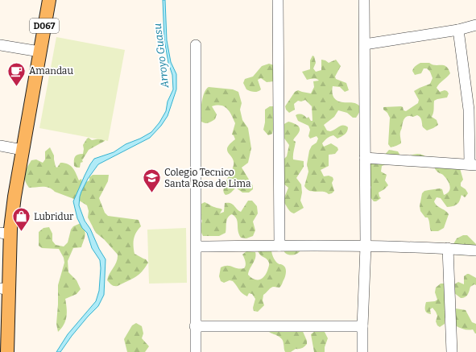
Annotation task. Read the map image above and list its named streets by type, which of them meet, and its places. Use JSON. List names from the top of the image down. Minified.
{"streets":{"main road":["D067"]},"water":["Arroyo Guasu"],"places":{"cafe":["Amandau"],"school or university":["Colegio Tecnico Santa Rosa de Lima"],"shop":["Lubridur"]}}
